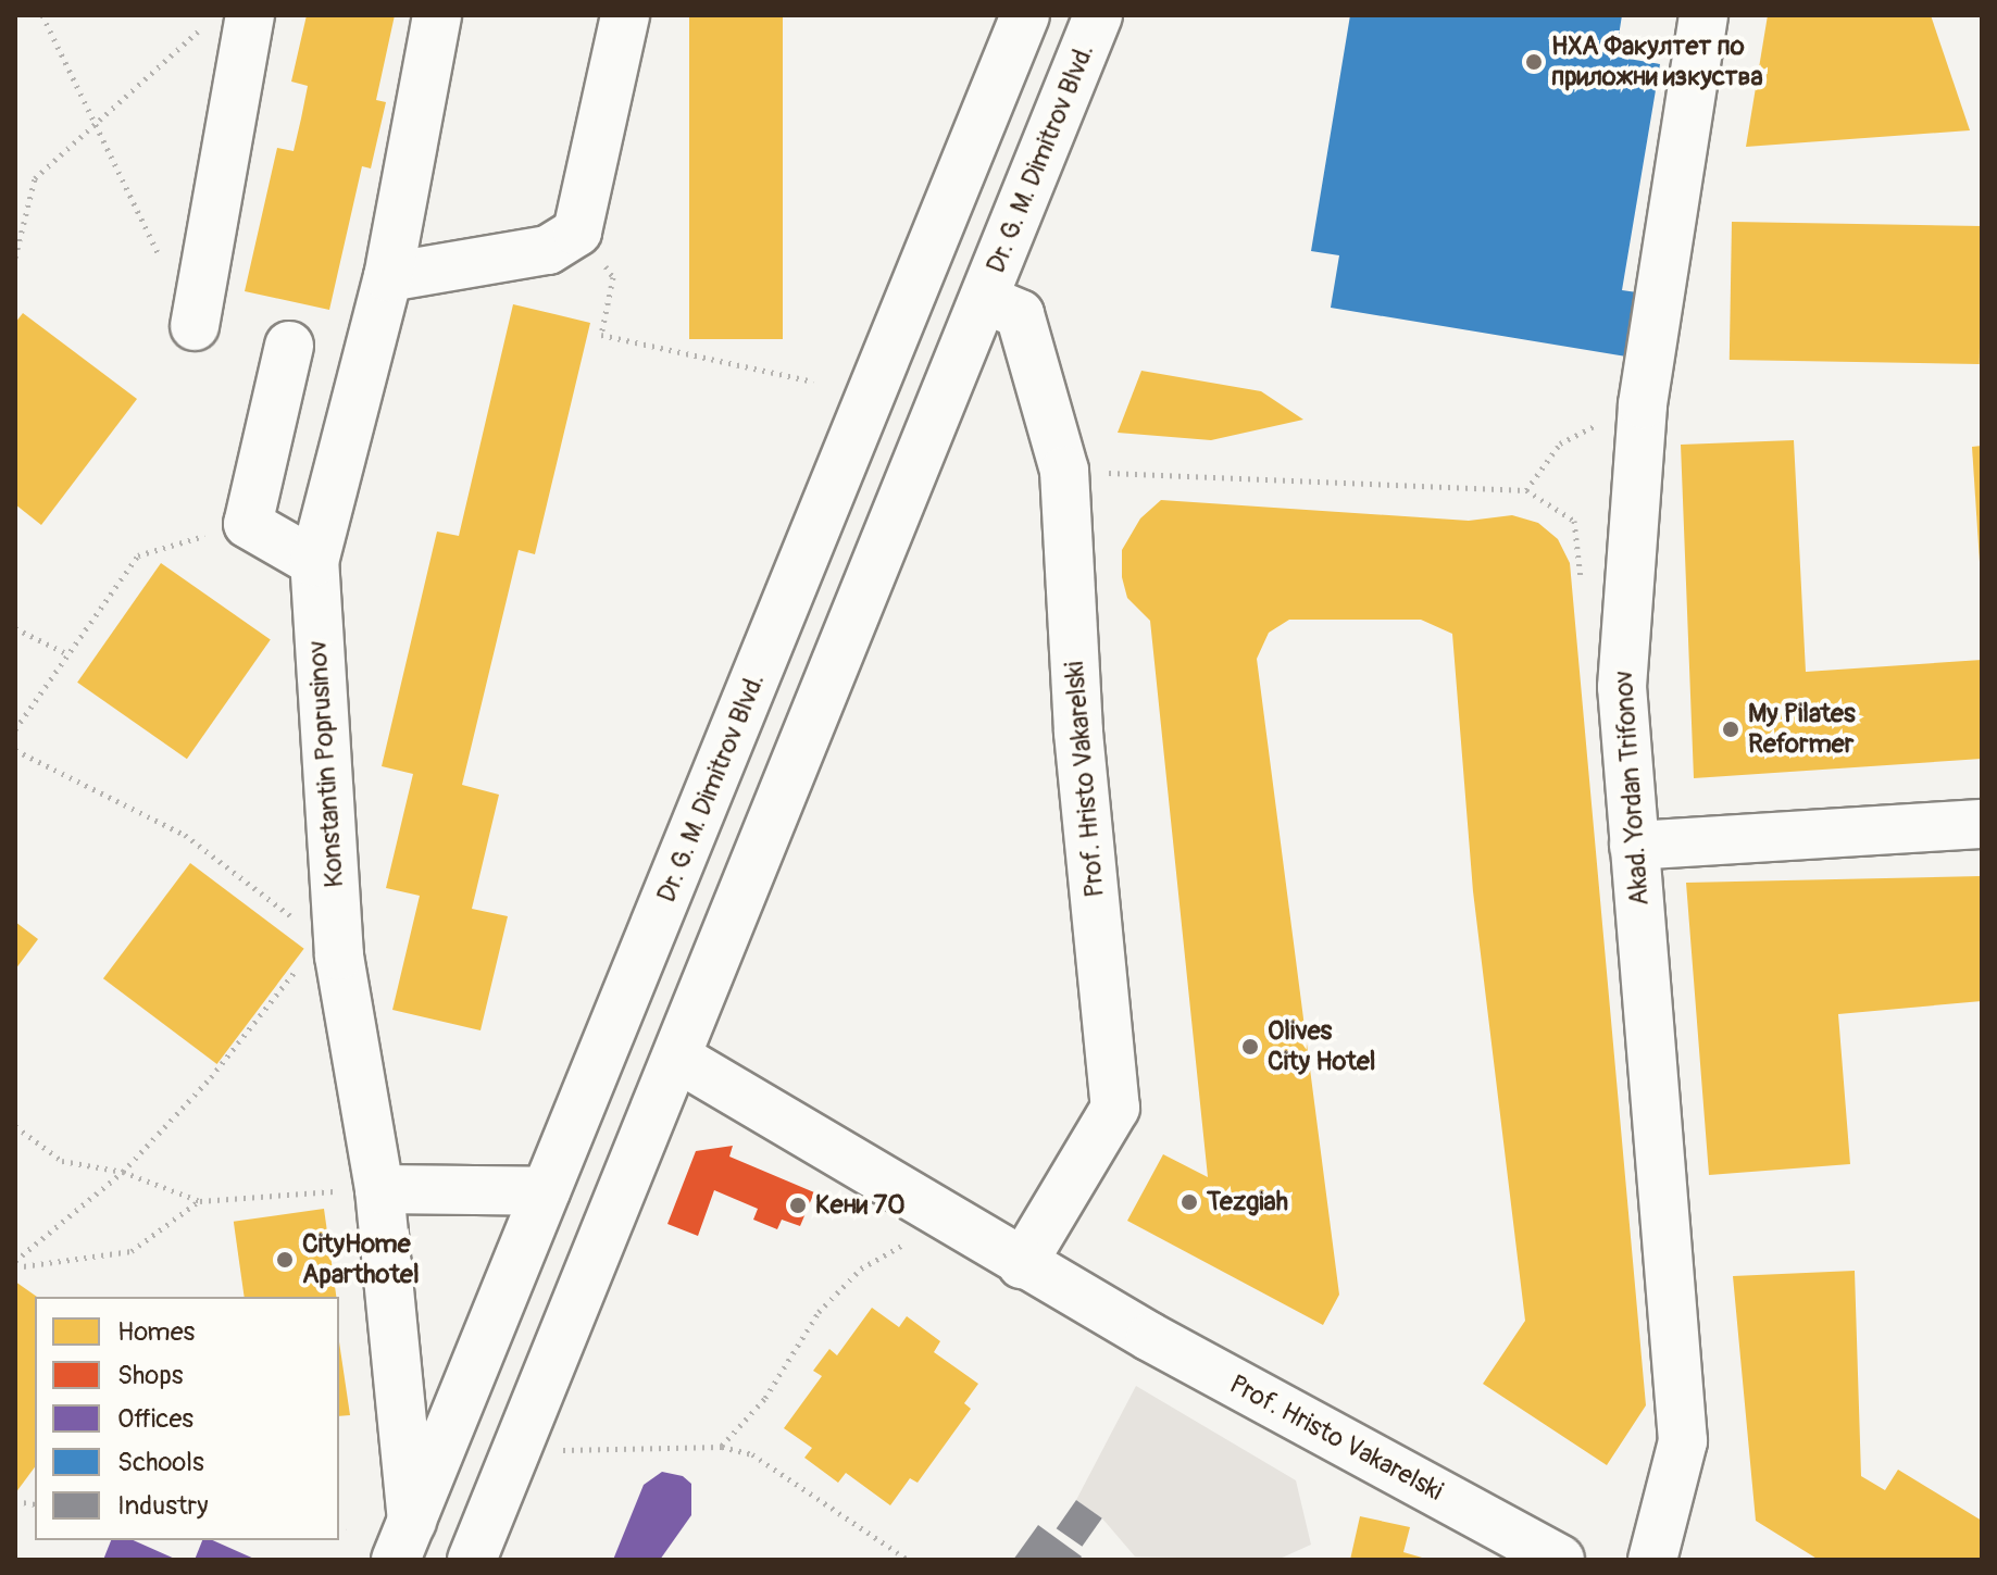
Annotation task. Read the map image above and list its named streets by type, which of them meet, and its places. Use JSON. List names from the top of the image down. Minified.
{"streets":{"street":["Dr. G. M. Dimitrov Blvd.","Konstantin Poprusinov","Prof. Hristo Vakarelski","Akad. Yordan Trifonov"]},"crossings":[["Dr. G. M. Dimitrov Blvd.","Konstantin Poprusinov"],["Dr. G. M. Dimitrov Blvd.","Prof. Hristo Vakarelski"]],"places":["НХА Факултет по приложни изкуства","My Pilates Reformer","Olives City Hotel","Tezgiah","Кени 70","CityHome Aparthotel"],"legend":["Homes","Shops","Offices","Schools","Industry"]}
